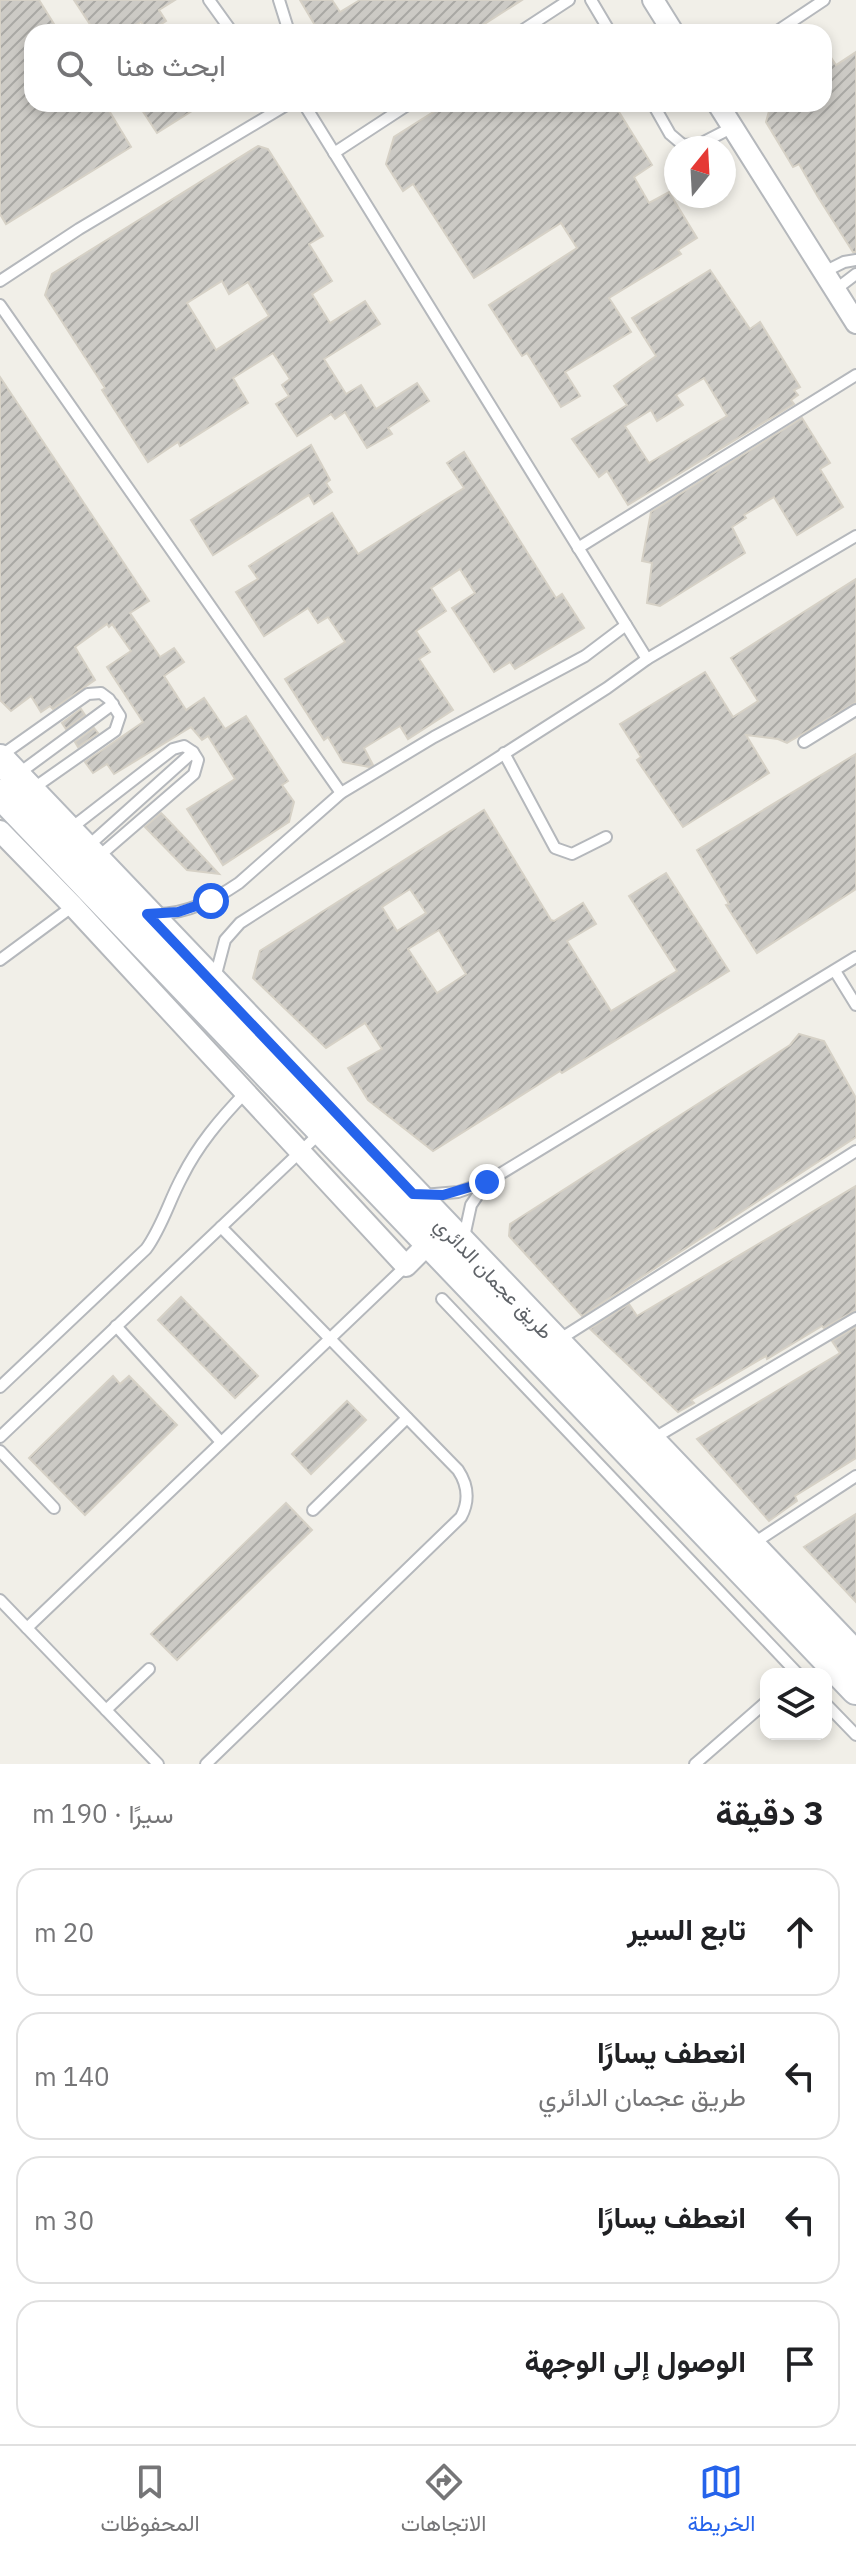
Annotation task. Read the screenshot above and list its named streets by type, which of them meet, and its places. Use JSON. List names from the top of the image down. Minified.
{"streets":{"main road":["طريق عجمان الدائري"]},"north":"top","page":{"search":"ابحث هنا","heading":["3 دقيقة","سيرًا · 190 m"],"list":[["تابع السير","20 m"],["انعطف يسارًا","طريق عجمان الدائري","140 m"],["انعطف يسارًا","30 m"],"الوصول إلى الوجهة"],"nav":["الخريطة","الاتجاهات","المحفوظات"]}}
